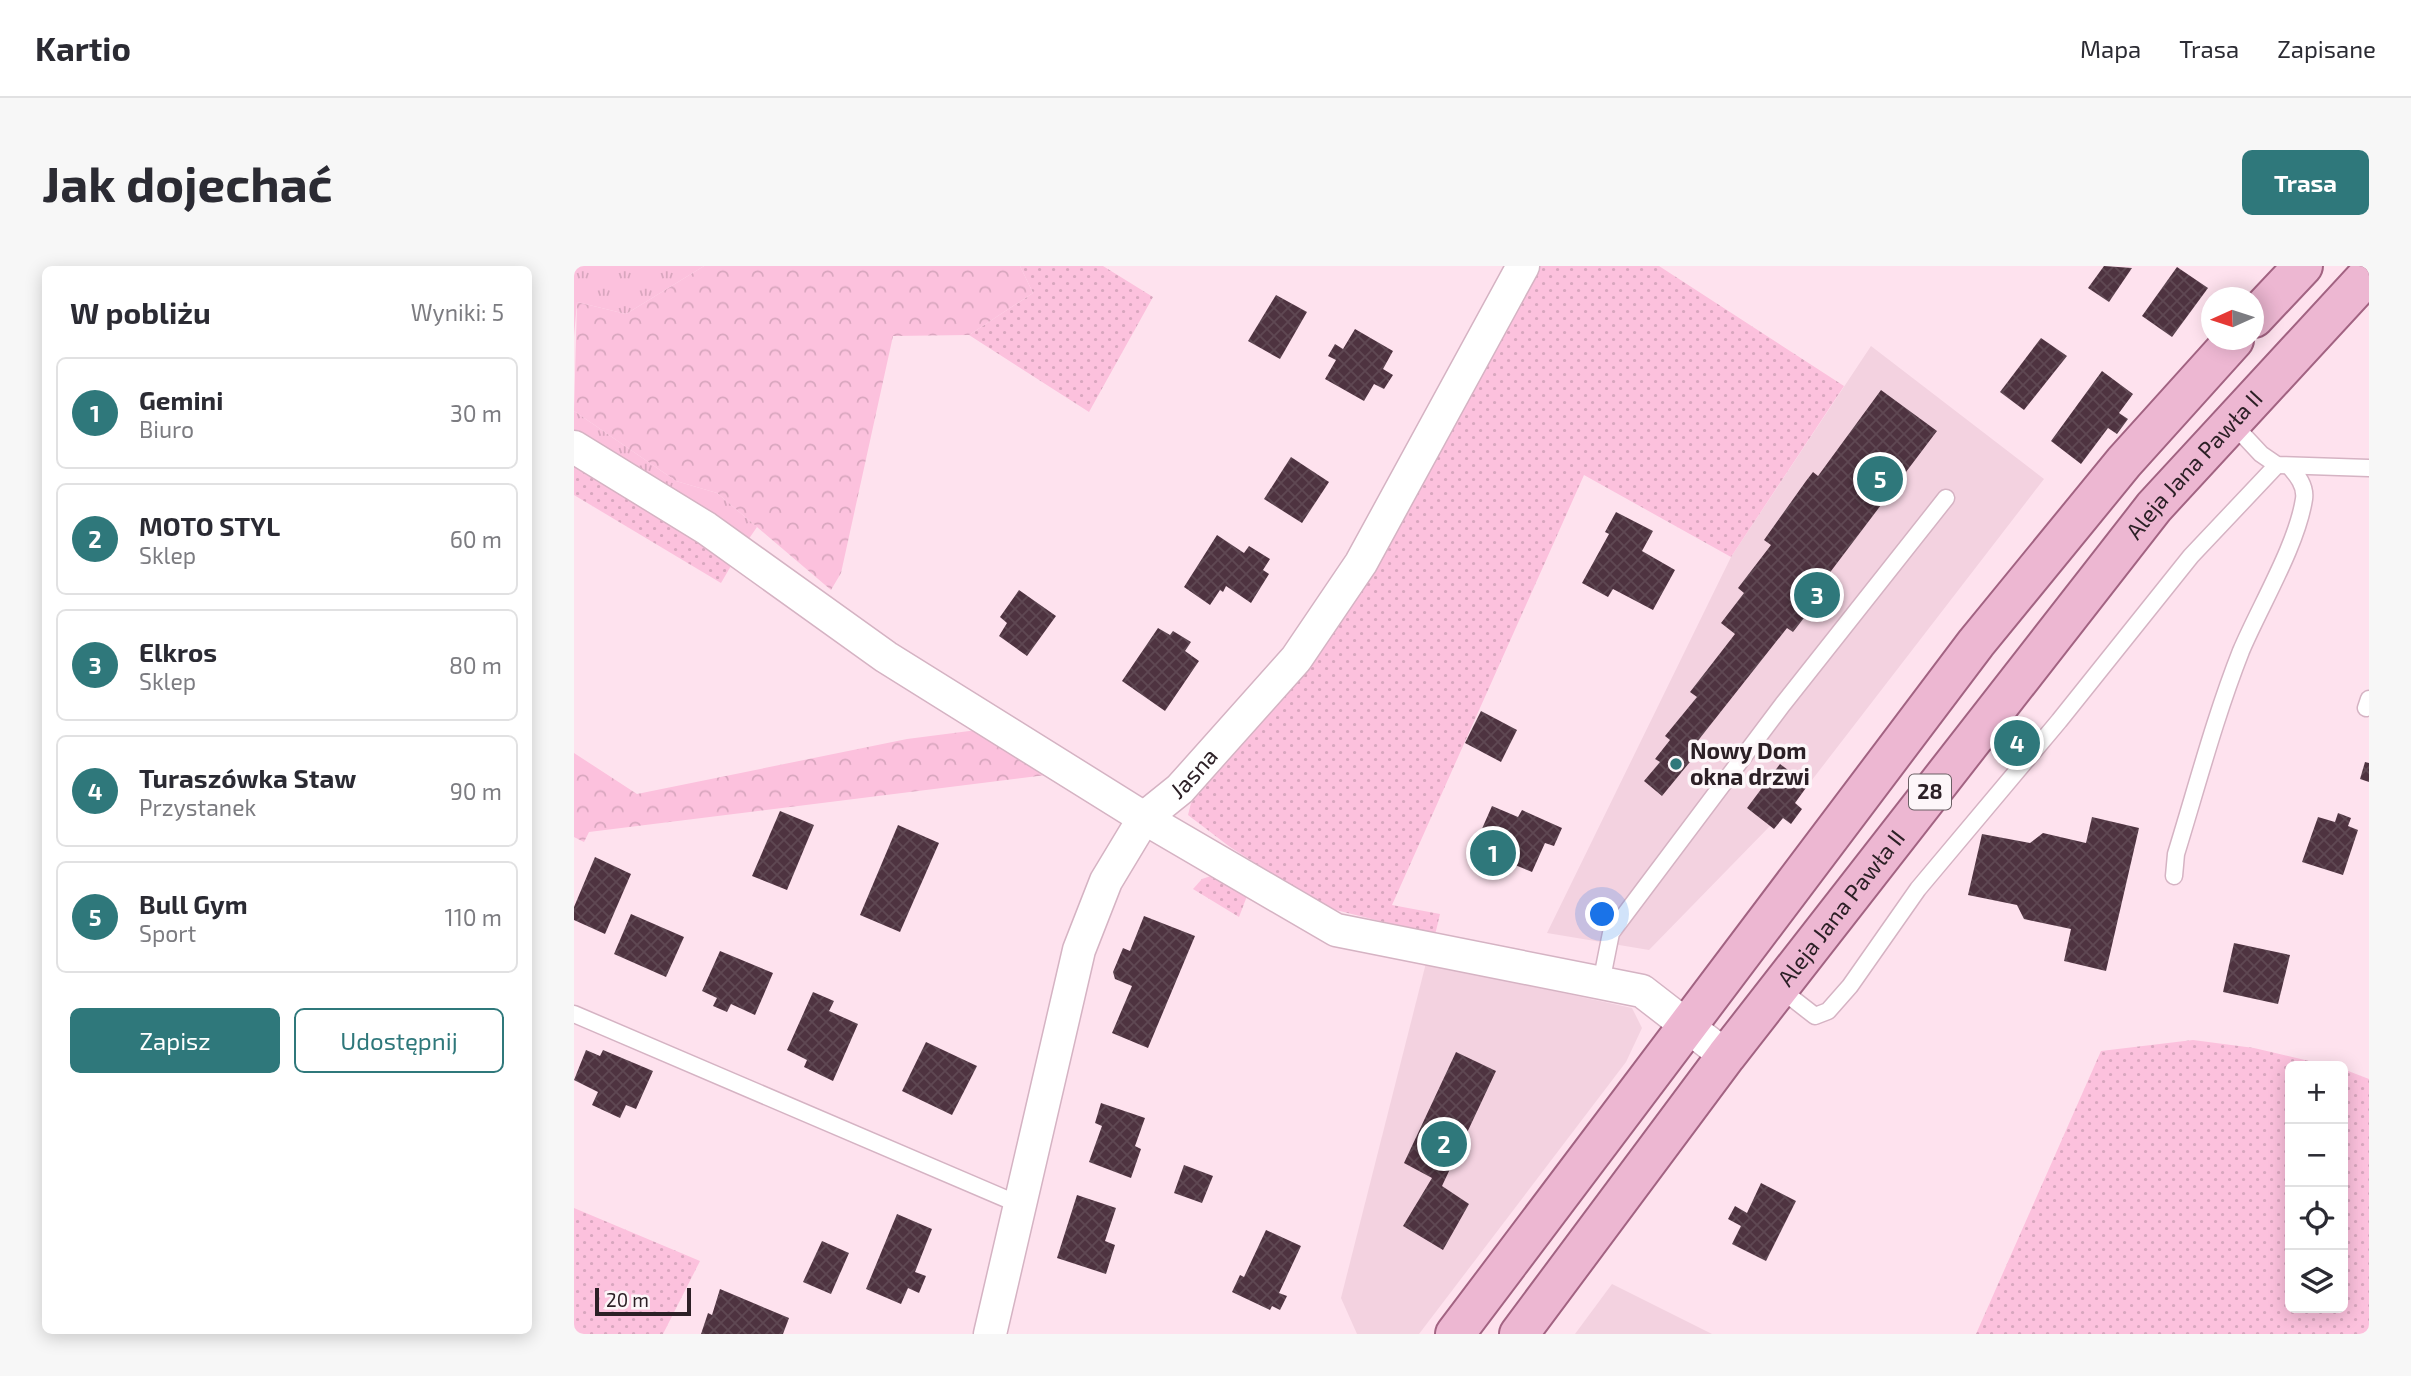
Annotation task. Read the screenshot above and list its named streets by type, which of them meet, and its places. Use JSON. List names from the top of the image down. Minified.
{"streets":{"main road":["Aleja Jana Pawła II","28"],"street":["Jasna"]},"places":["Nowy Dom okna drzwi"],"scale_bar":"20 m","north":"left","page":{"header":"Kartio","nav":["Mapa","Trasa","Zapisane"],"buttons":["Trasa",["Zapisz","Udostępnij"]],"title":"Jak dojechać","heading":["W pobliżu","Wyniki: 5"],"list":[{"mark":"1","name":"Gemini","note":"Biuro","value":"30 m"},{"mark":"2","name":"MOTO STYL","note":"Sklep","value":"60 m"},{"mark":"3","name":"Elkros","note":"Sklep","value":"80 m"},{"mark":"4","name":"Turaszówka Staw","note":"Przystanek","value":"90 m"},{"mark":"5","name":"Bull Gym","note":"Sport","value":"110 m"}],"pins":["5","3","4","1","2"],"map_buttons":["+","−"],"scale":"20 m"}}
